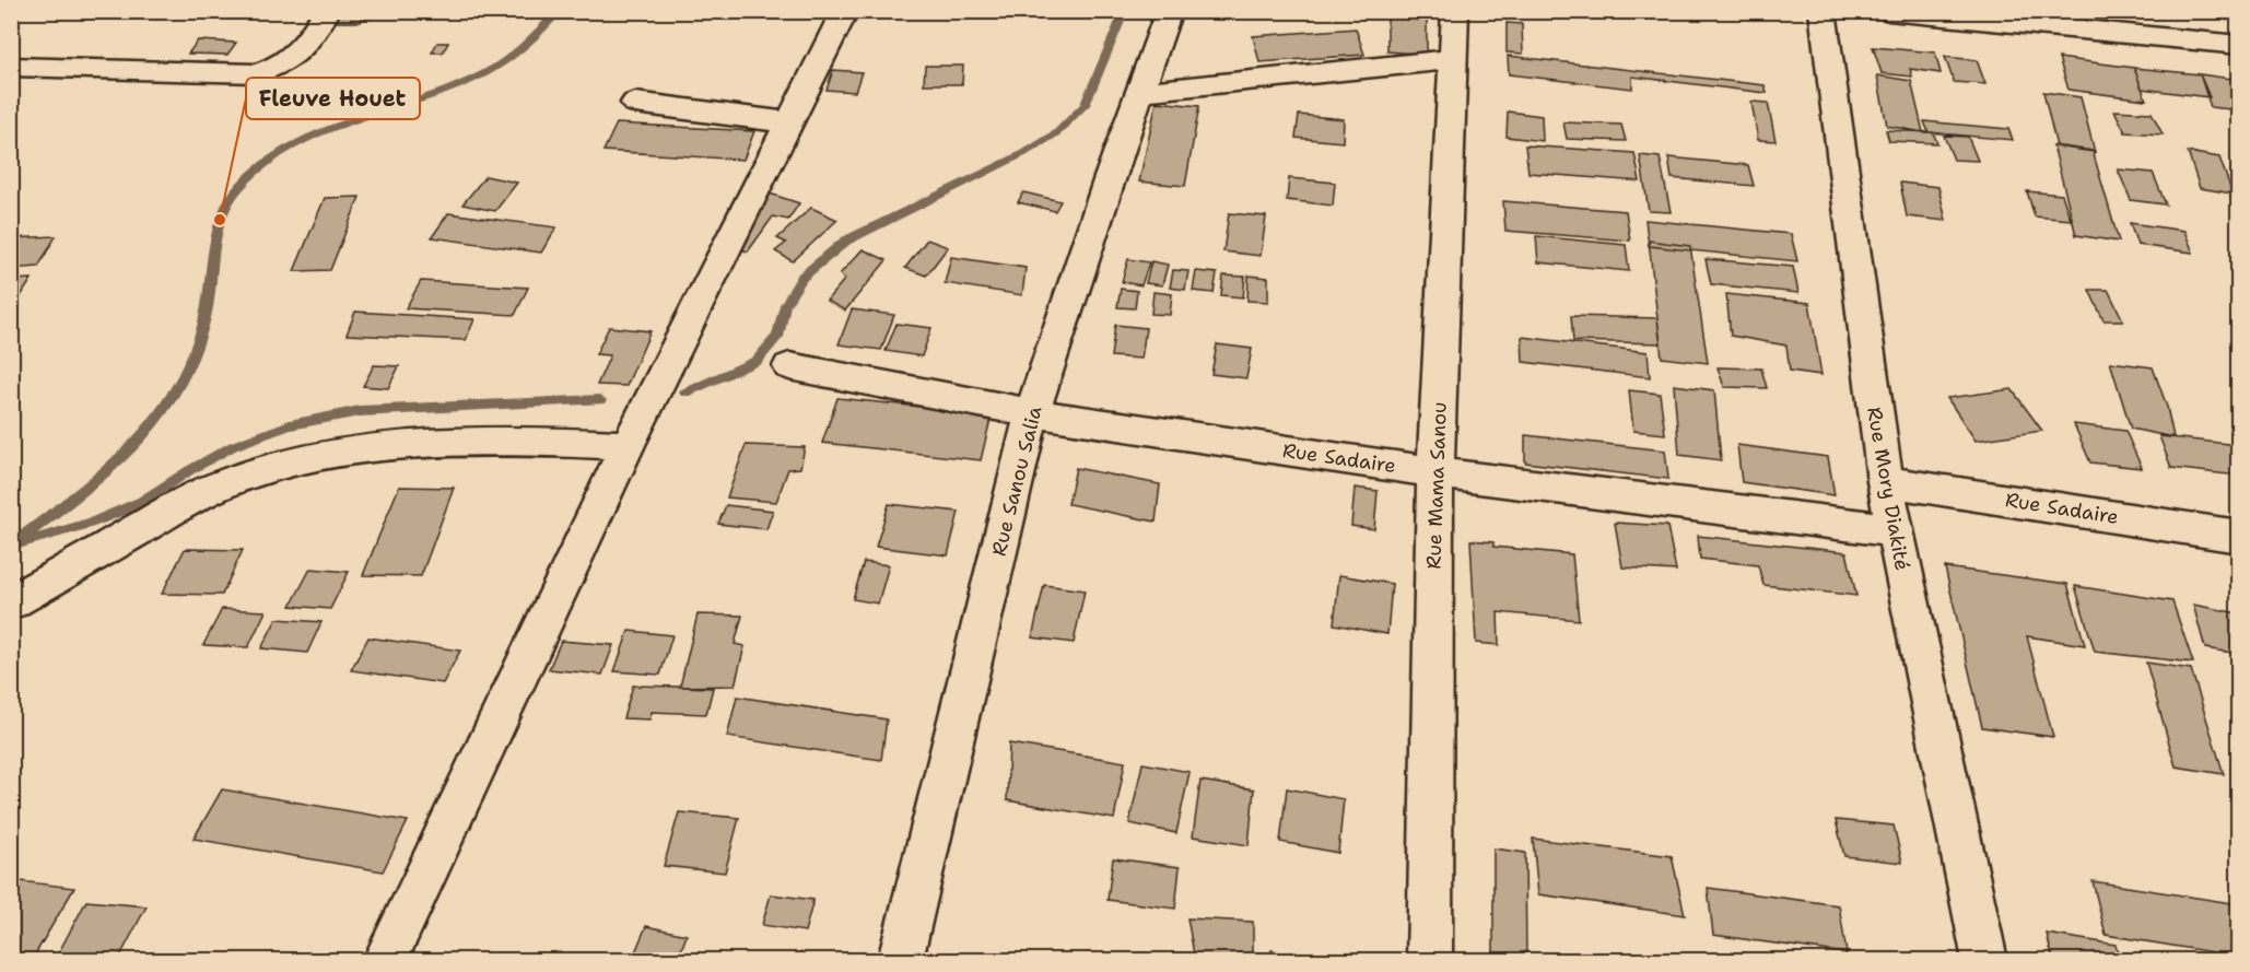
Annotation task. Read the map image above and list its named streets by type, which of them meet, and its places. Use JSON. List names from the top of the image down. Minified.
{"streets":{"street":["Rue Sadaire","Rue Sanou Salia","Rue Mama Sanou","Rue Mory Diakité"]},"crossings":[["Rue Sadaire","Rue Sanou Salia"],["Rue Sadaire","Rue Mama Sanou"],["Rue Sadaire","Rue Mory Diakité"]],"places":["Fleuve Houet"]}
